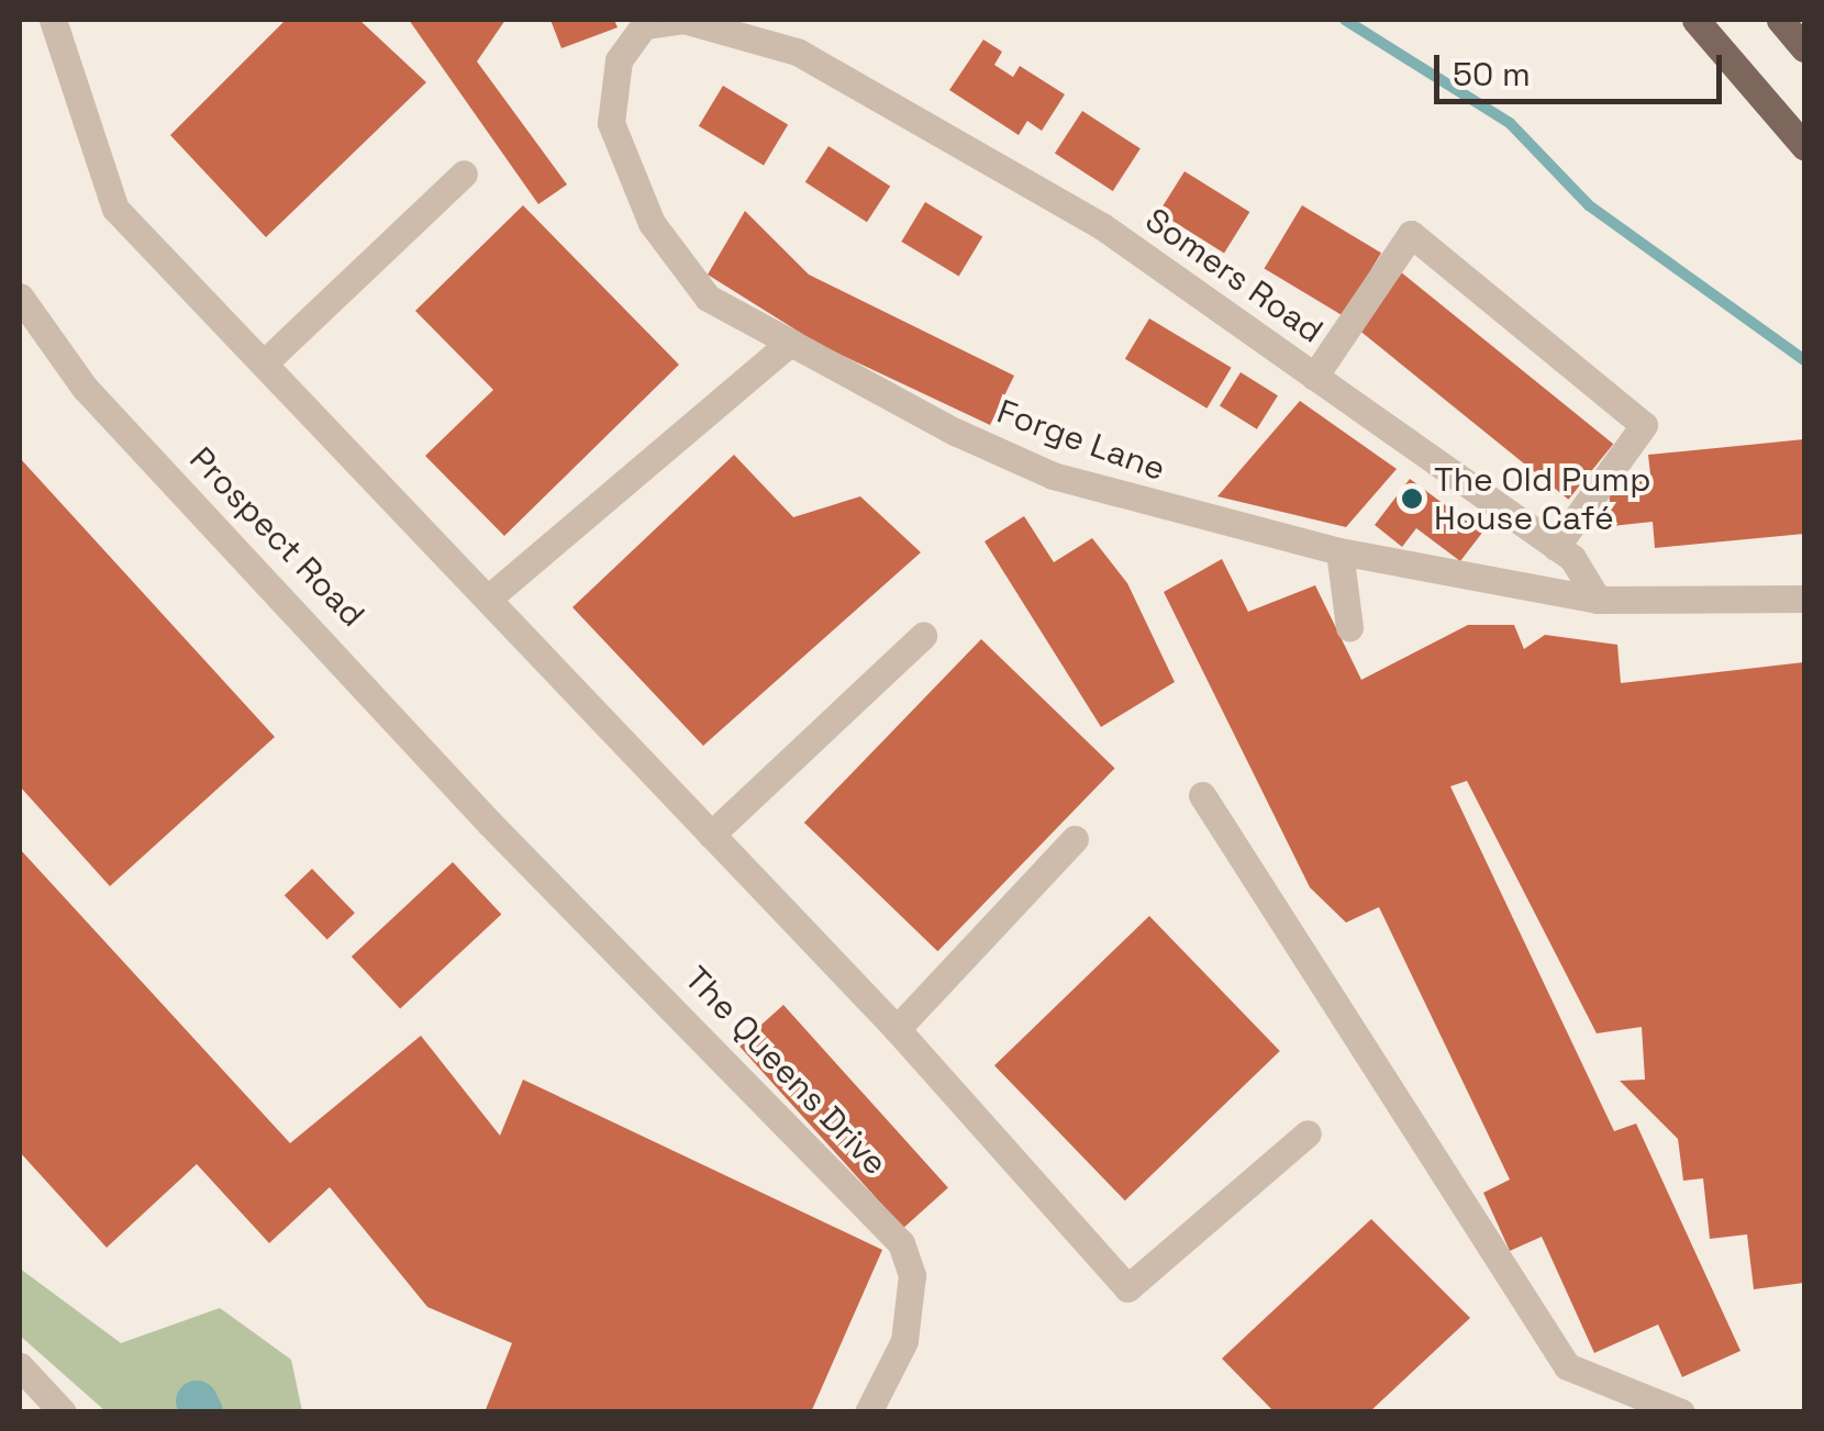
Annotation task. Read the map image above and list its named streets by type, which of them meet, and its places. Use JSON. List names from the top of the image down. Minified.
{"streets":{"street":["Somers Road","Forge Lane","Prospect Road","The Queens Drive"]},"crossings":[["Somers Road","Forge Lane"],["Prospect Road","The Queens Drive"]],"places":["The Old Pump House Café"],"scale_bar":"50 m"}
